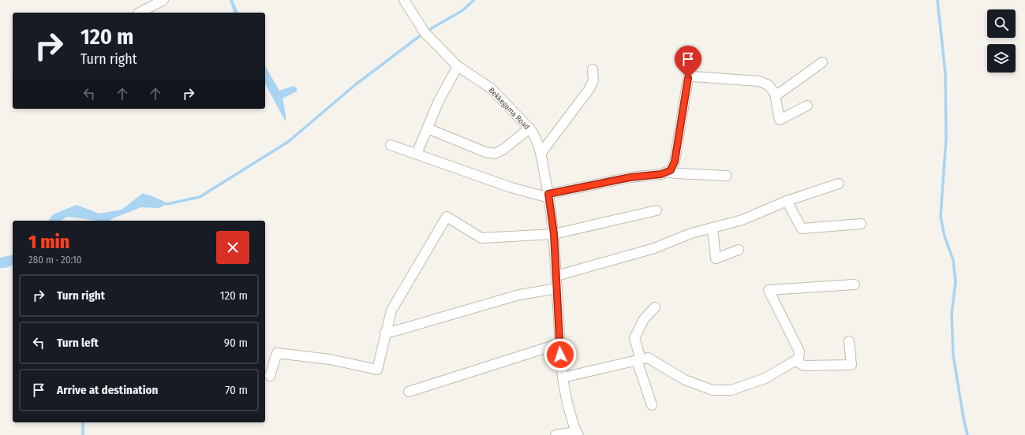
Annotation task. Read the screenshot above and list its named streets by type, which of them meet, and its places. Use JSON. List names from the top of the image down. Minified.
{"streets":{"street":["Bekkegama Road"]},"page":{"turn":["120 m","Turn right"],"heading":["1 min","280 m · 20:10"],"list":[{"name":"Turn right","value":"120 m"},{"name":"Turn left","value":"90 m"},{"name":"Arrive at destination","value":"70 m"}]}}
